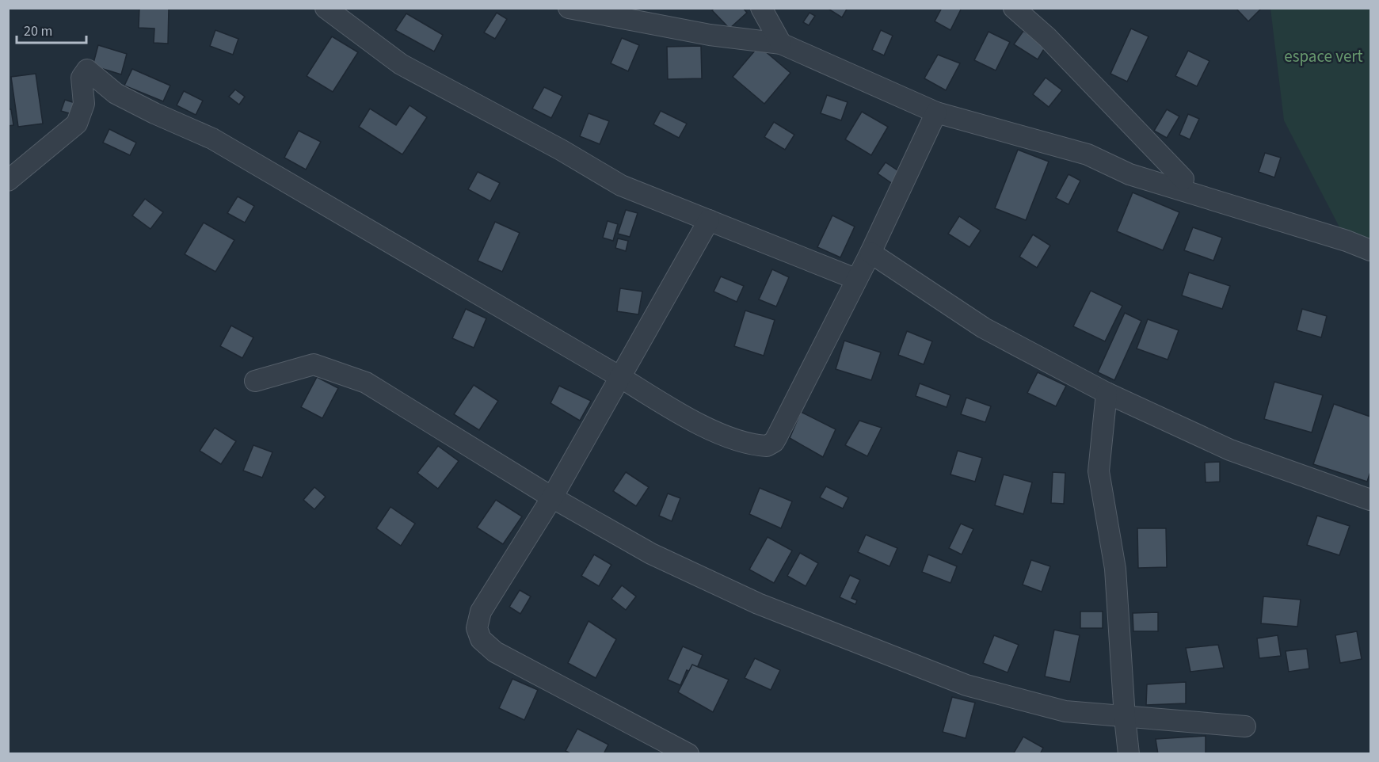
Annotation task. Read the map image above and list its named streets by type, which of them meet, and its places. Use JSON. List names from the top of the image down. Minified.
{"parks":["espace vert"],"scale_bar":"20 m"}
